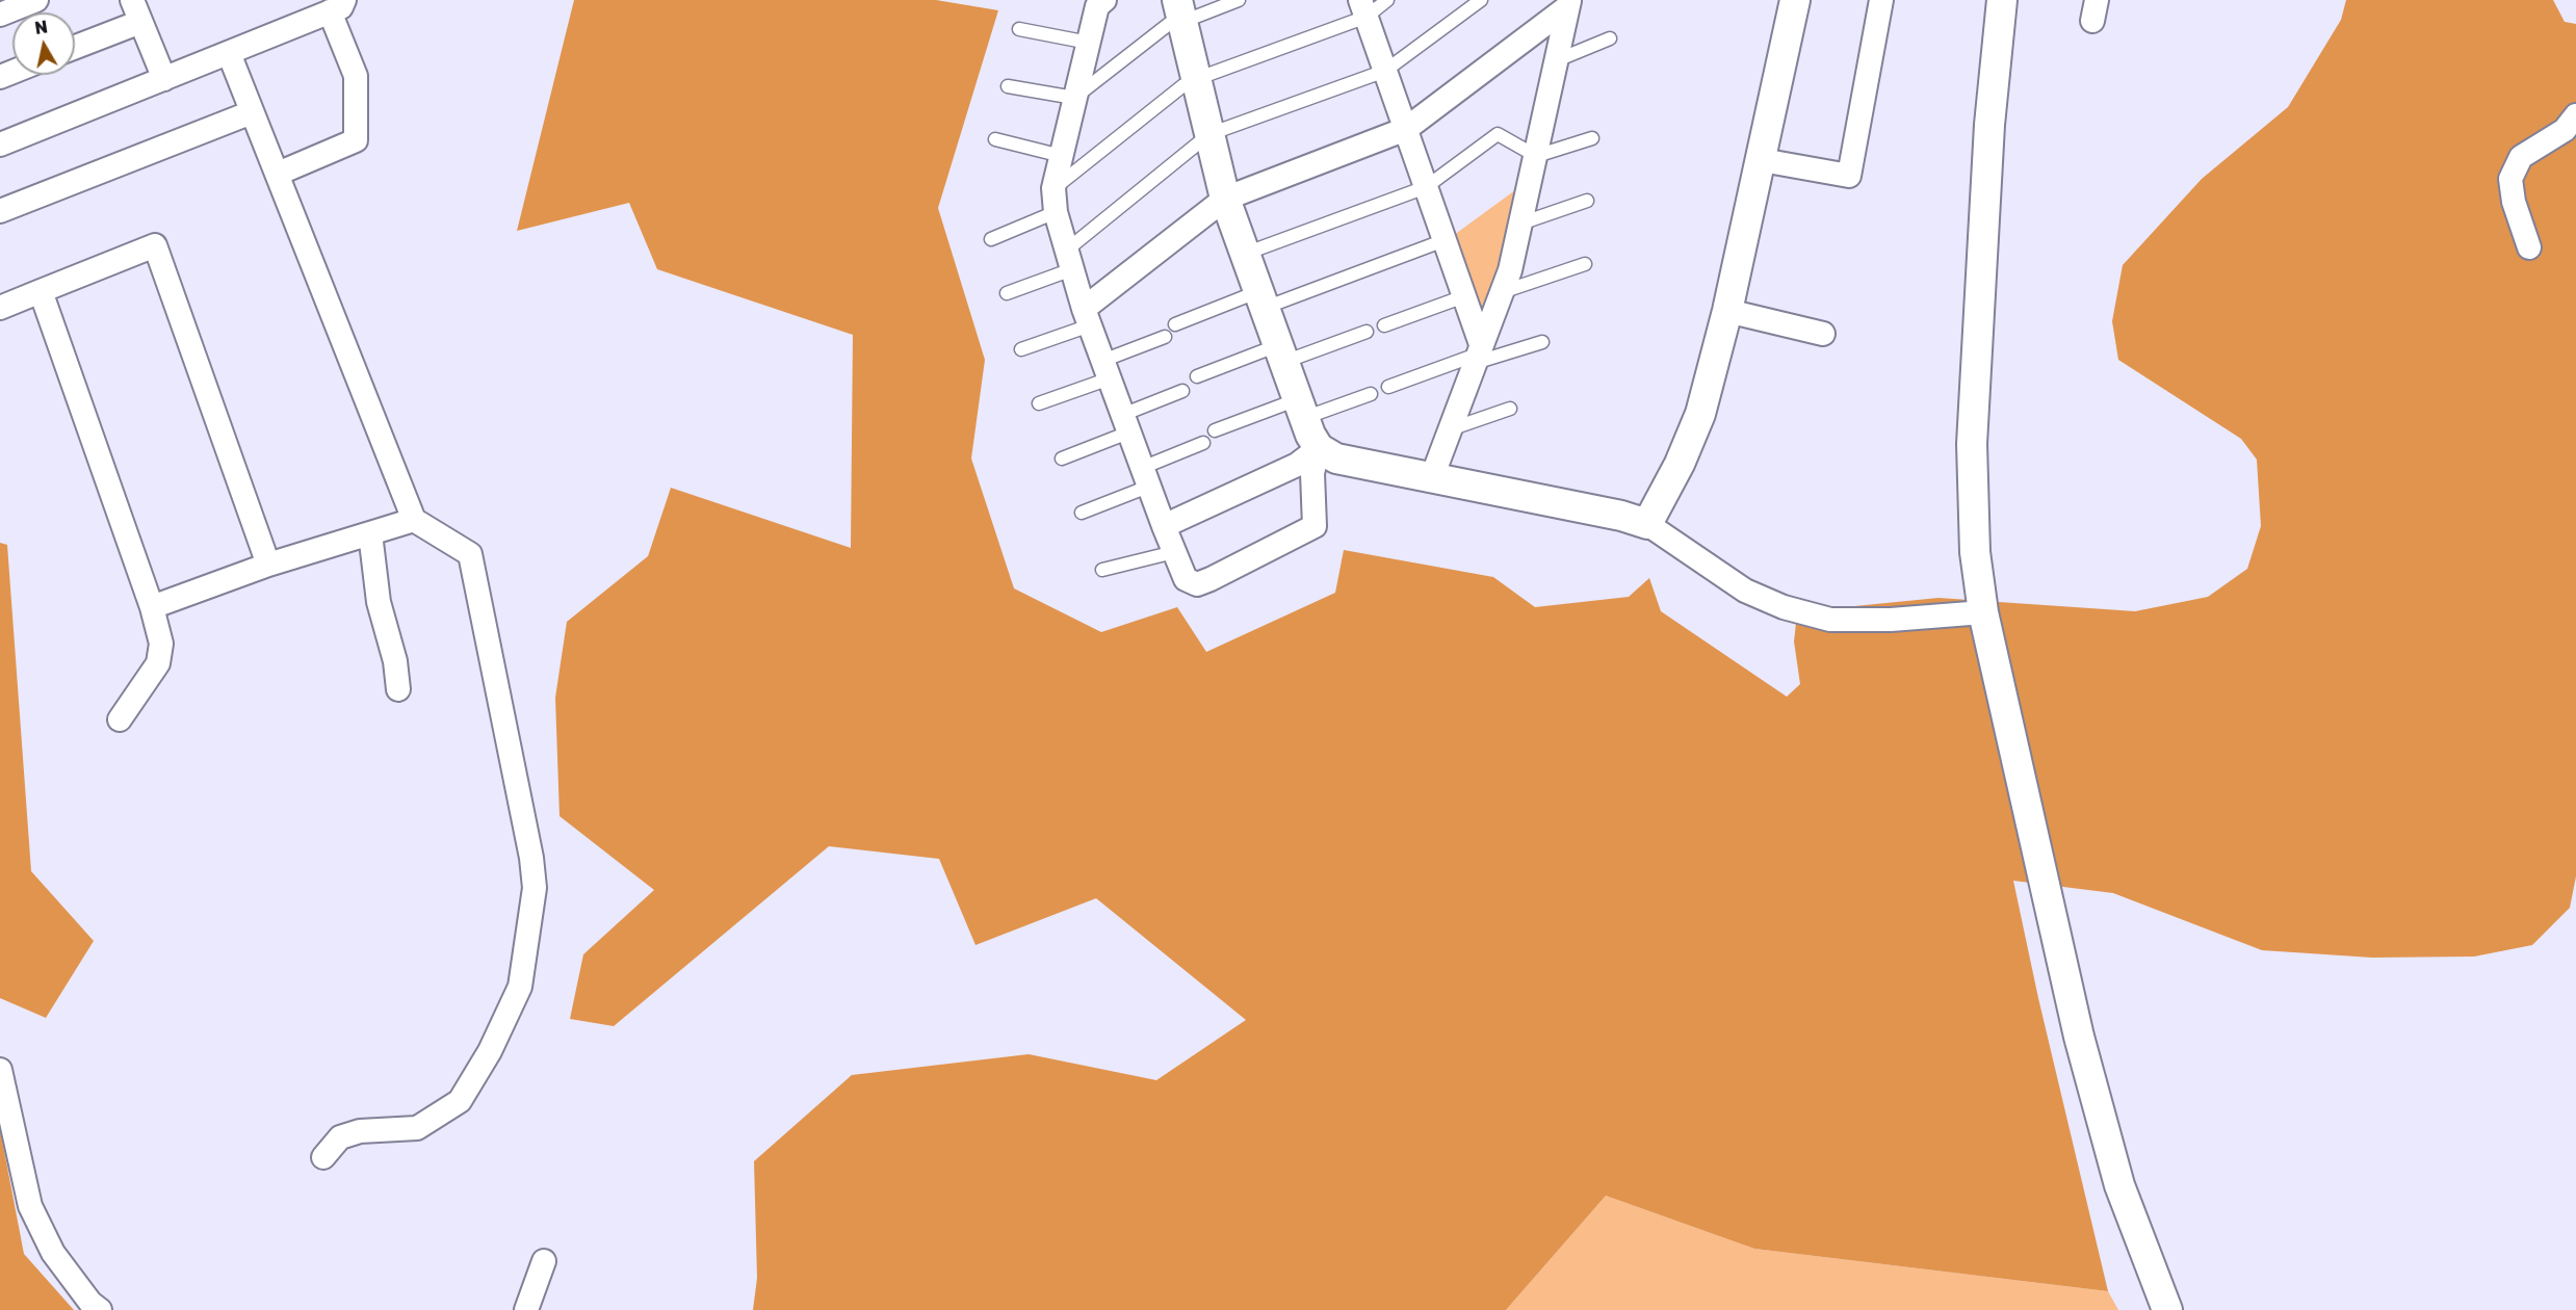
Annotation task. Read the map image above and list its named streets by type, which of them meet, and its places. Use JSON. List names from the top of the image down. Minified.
{"north":"top"}
